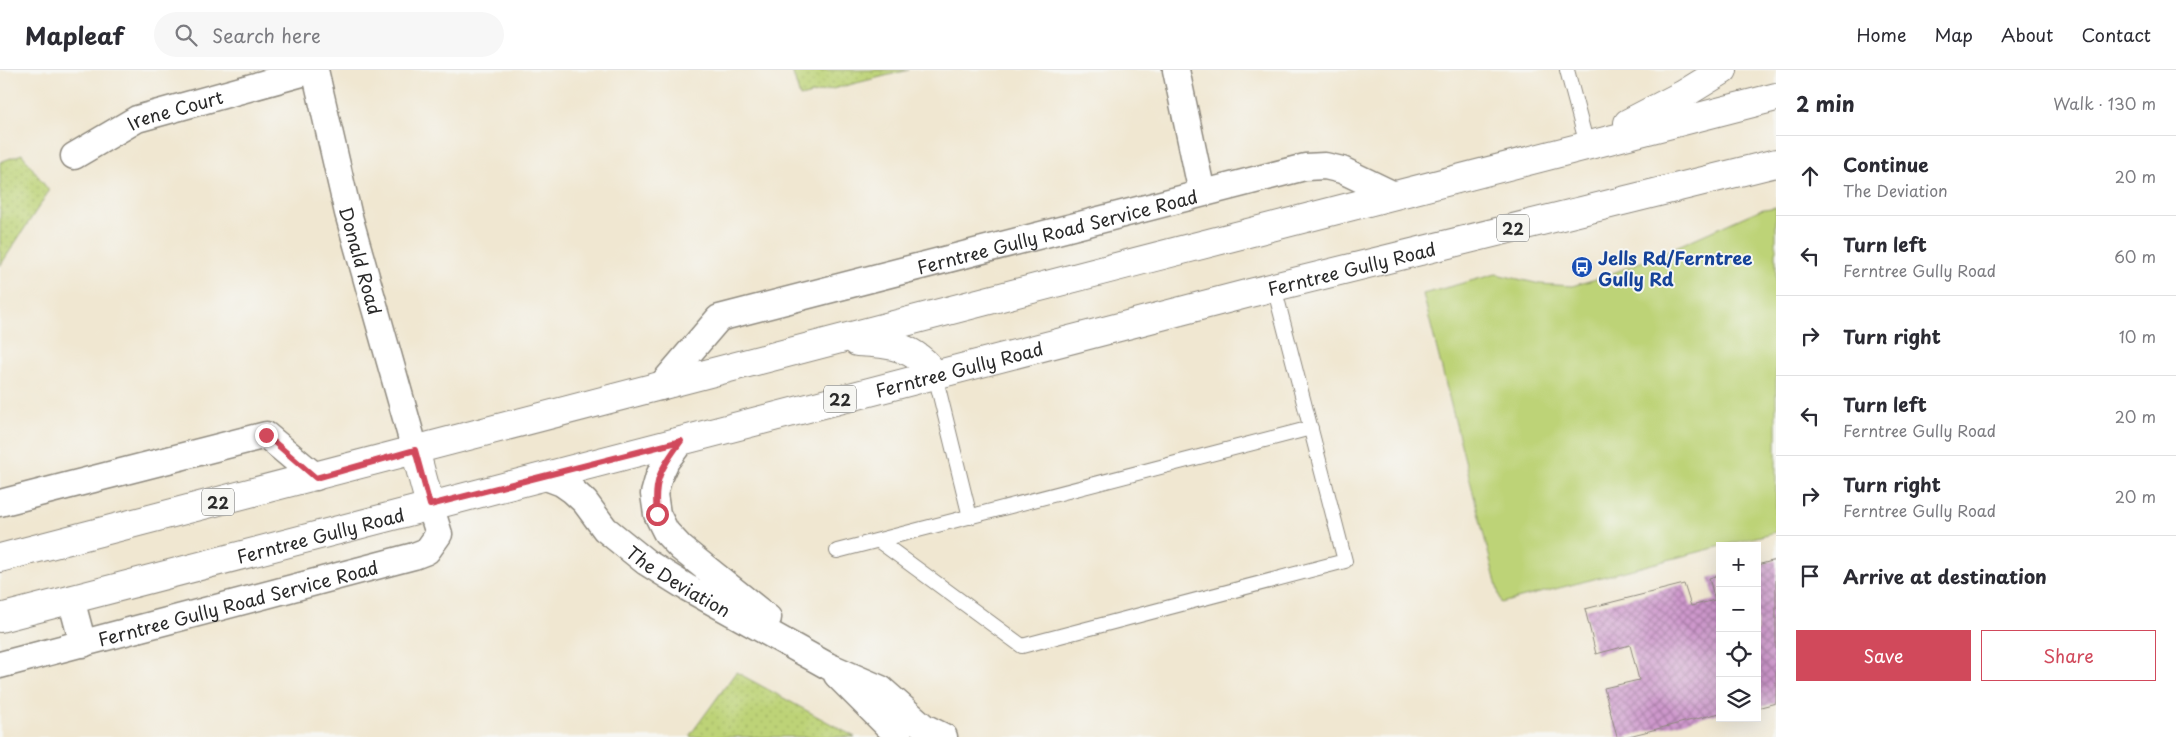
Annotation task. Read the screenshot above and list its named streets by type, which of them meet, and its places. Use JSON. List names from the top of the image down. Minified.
{"streets":{"main road":["22","Ferntree Gully Road"],"street":["Irene Court","Ferntree Gully Road Service Road","Donald Road","The Deviation"]},"crossings":[["Irene Court","Donald Road"],["22","Ferntree Gully Road Service Road"],["22","Donald Road"],["Ferntree Gully Road Service Road","Ferntree Gully Road"],["Ferntree Gully Road","The Deviation"]],"places":{"bus stop":["Jells Rd/Ferntree Gully Rd"]},"page":{"header":"Mapleaf","search":"Search here","nav":["Home","Map","About","Contact"],"heading":["2 min","Walk · 130 m"],"list":[["Continue","The Deviation","20 m"],["Turn left","Ferntree Gully Road","60 m"],["Turn right","10 m"],["Turn left","Ferntree Gully Road","20 m"],["Turn right","Ferntree Gully Road","20 m"],"Arrive at destination"],"map_buttons":["+","−"],"buttons":["Save","Share"]}}
